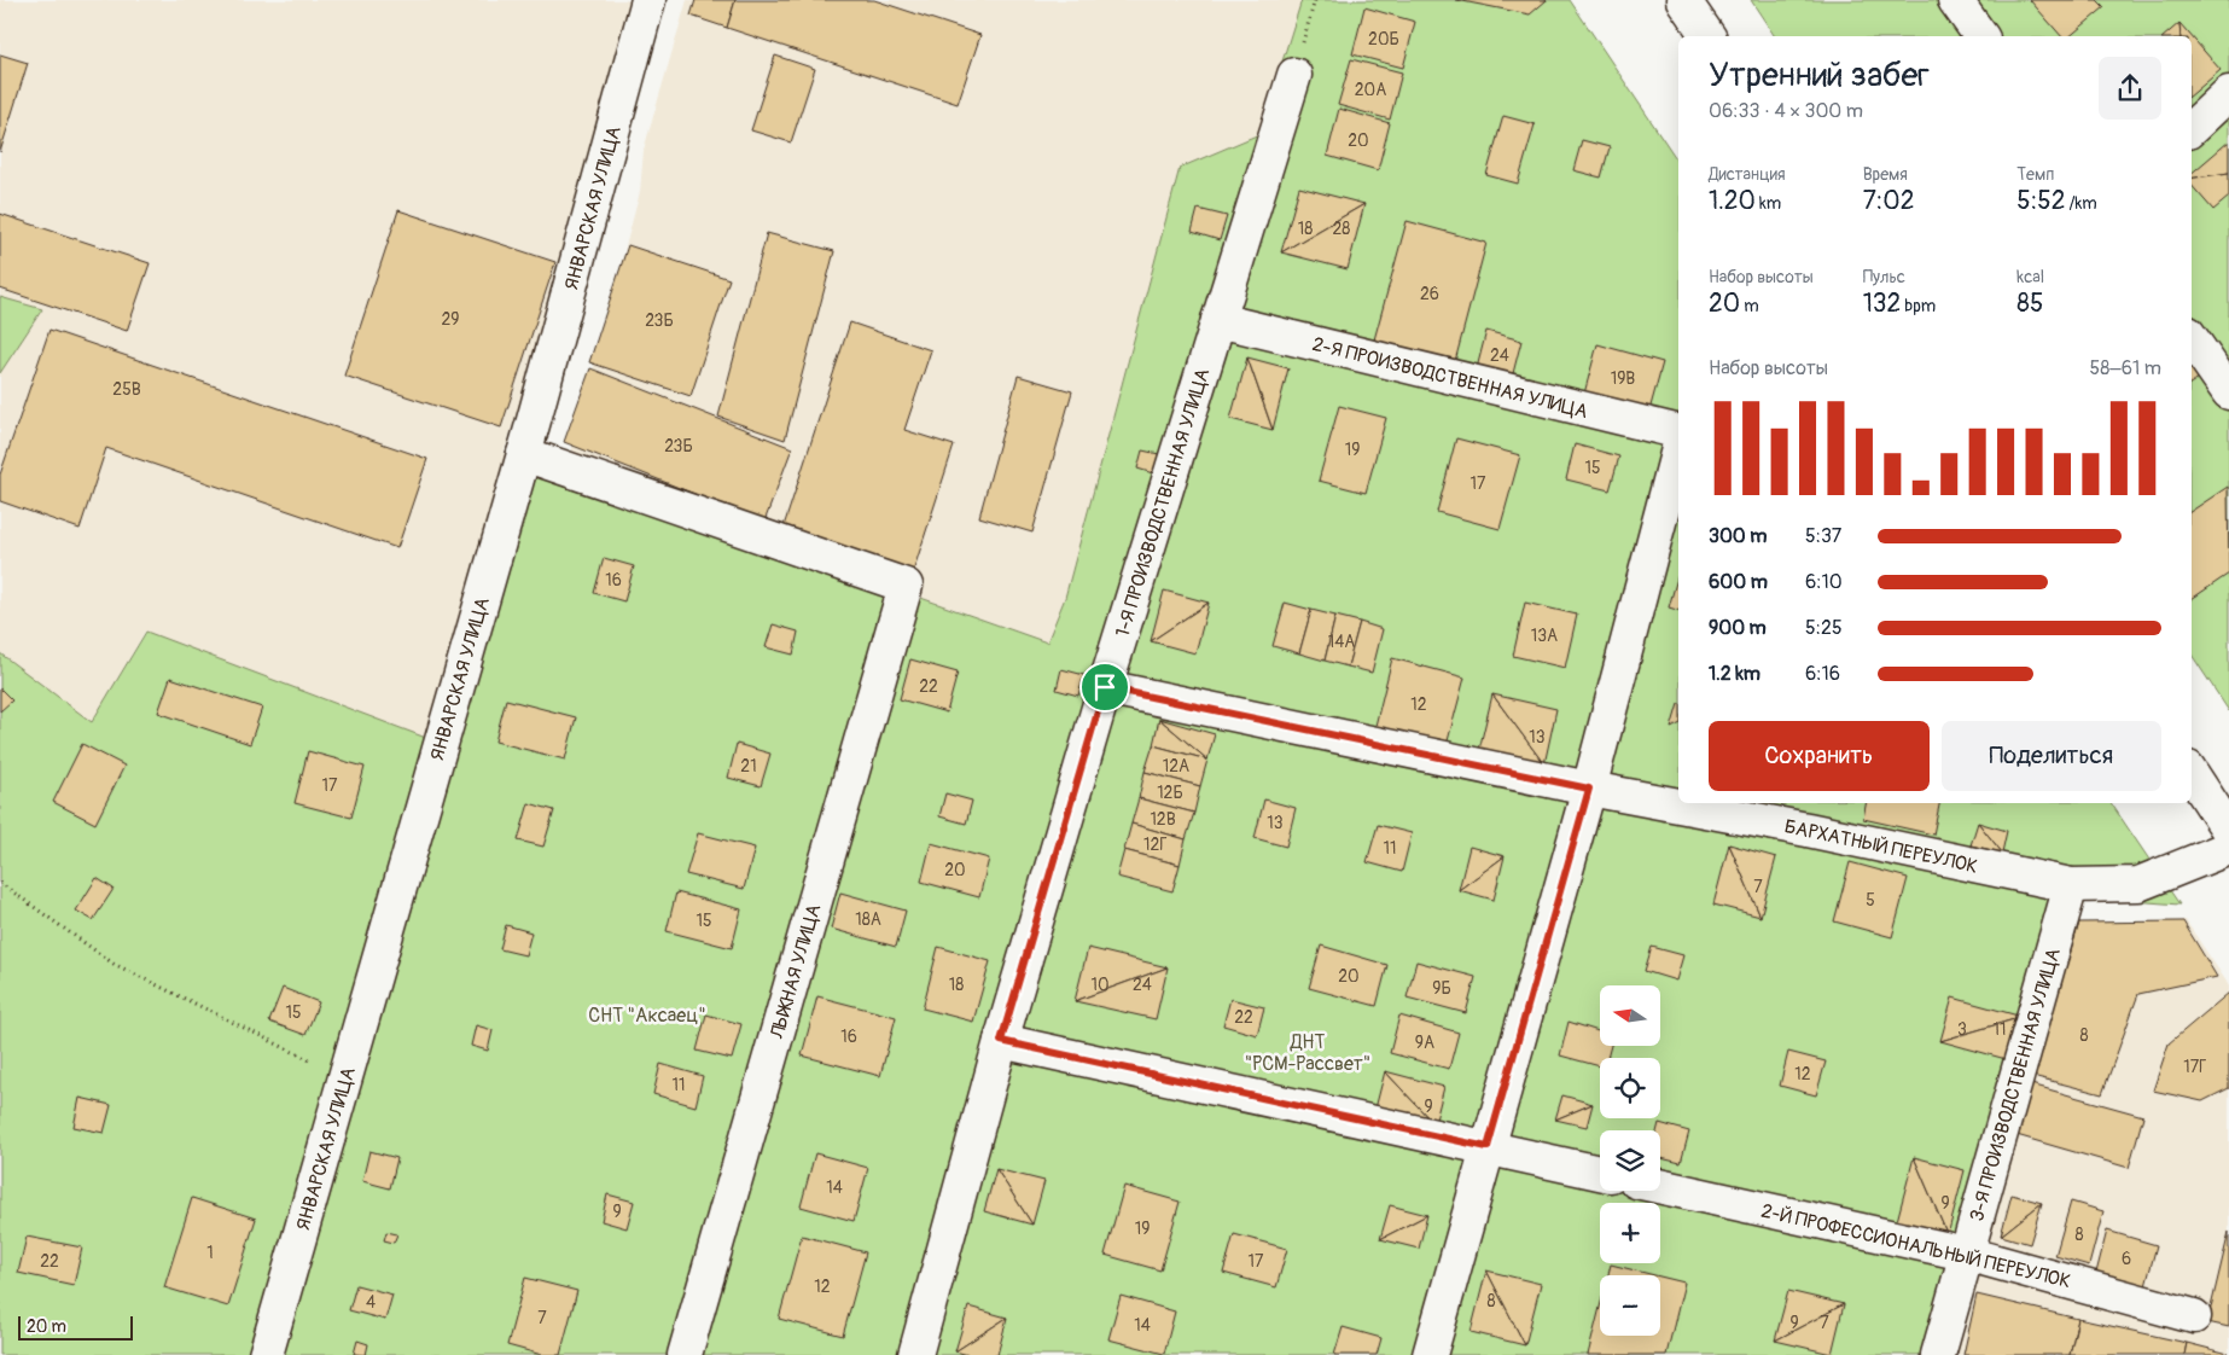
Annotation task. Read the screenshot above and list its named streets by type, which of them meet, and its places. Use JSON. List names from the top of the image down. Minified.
{"streets":{"street":["ЯНВАРСКАЯ УЛИЦА","2-Я ПРОИЗВОДСТВЕННАЯ УЛИЦА","1-Я ПРОИЗВОДСТВЕННАЯ УЛИЦА","БАРХАТНЫЙ ПЕРЕУЛОК","ЛЫЖНАЯ УЛИЦА","3-Я ПРОИЗВОДСТВЕННАЯ УЛИЦА","2-Й ПРОФЕССИОНАЛЬНЫЙ ПЕРЕУЛОК"]},"crossings":[["ЯНВАРСКАЯ УЛИЦА","ЛЫЖНАЯ УЛИЦА"],["2-Я ПРОИЗВОДСТВЕННАЯ УЛИЦА","1-Я ПРОИЗВОДСТВЕННАЯ УЛИЦА"],["1-Я ПРОИЗВОДСТВЕННАЯ УЛИЦА","БАРХАТНЫЙ ПЕРЕУЛОК"],["БАРХАТНЫЙ ПЕРЕУЛОК","3-Я ПРОИЗВОДСТВЕННАЯ УЛИЦА"],["3-Я ПРОИЗВОДСТВЕННАЯ УЛИЦА","2-Й ПРОФЕССИОНАЛЬНЫЙ ПЕРЕУЛОК"]],"parks":["СНТ \"Аксаец\"","ДНТ \"РСМ-Рассвет\""],"house_numbers":["20Б","20А","20","18","28","26","29","23Б","24","19В","25В","23Б","19","15","17","16","13А","14А","22","12","13","21","12А","17","12Б","12В","13","12Г","11","20","7","5","18А","15","20","18","10","24","9Б","15","22","3","11","8","16","9А","17Г","12","11","9","14","9","9","19","8","1","6","22","17","12","8","4","7","9","7","14"],"scale_bar":"20 m","north":"left","page":{"heading":["Утренний забег","06:33 · 4 × 300 m"],"stats":[["Дистанция","1.20 km"],["Время","7:02"],["Темп","5:52 /km"],["Набор высоты","20 m"],["Пульс","132 bpm"],["kcal","85"]],"chart":["Набор высоты","58–61 m"],"list":[{"name":"300 m","note":"5:37"},{"name":"600 m","note":"6:10"},{"name":"900 m","note":"5:25"},{"name":"1.2 km","note":"6:16"}],"buttons":["Сохранить","Поделиться"],"map_buttons":["+","−"],"scale":"20 m"}}
